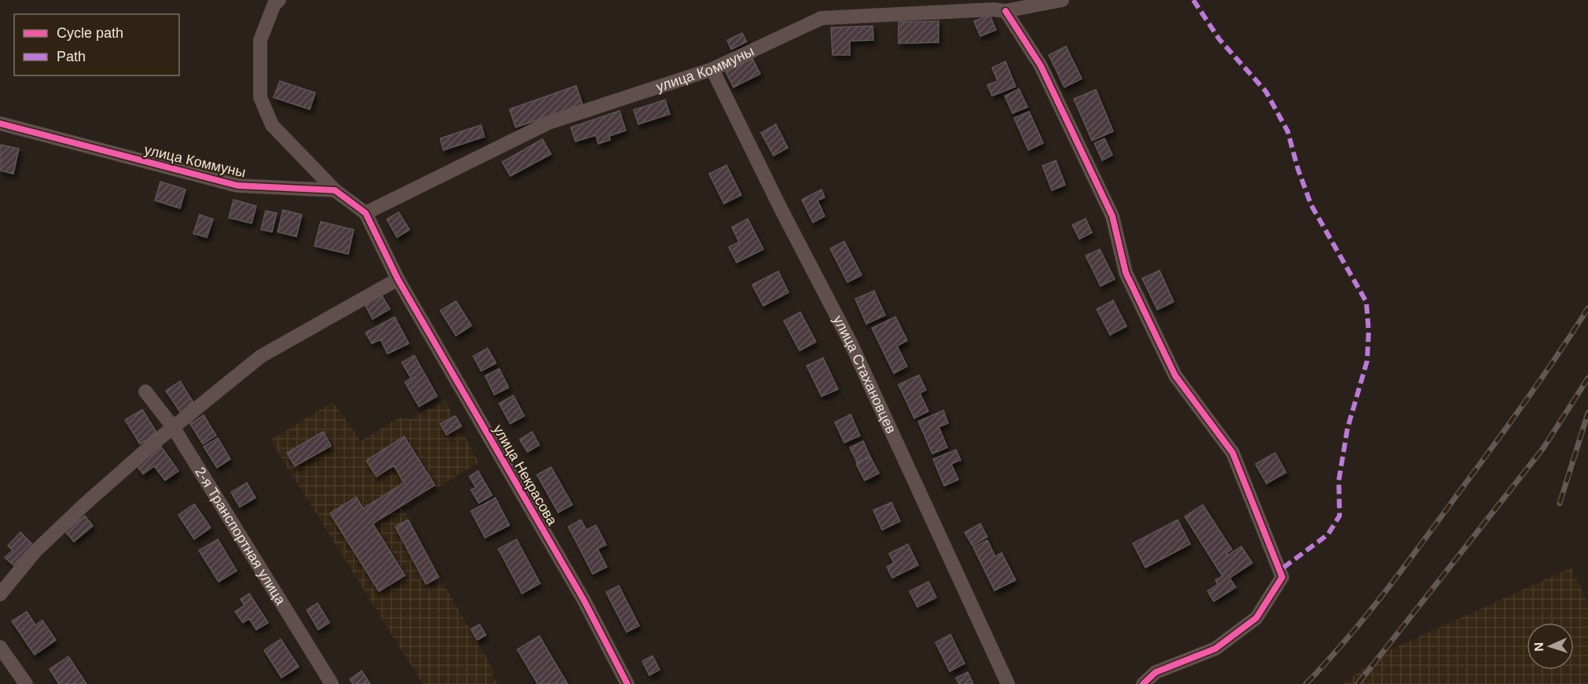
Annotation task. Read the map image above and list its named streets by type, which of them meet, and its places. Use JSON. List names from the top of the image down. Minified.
{"streets":{"street":["улица Коммуны","улица Стахановцев","улица Некрасова","2-я Транспортная улица"]},"crossings":[["улица Коммуны","улица Стахановцев"]],"legend":["Cycle path","Path"],"north":"left"}
